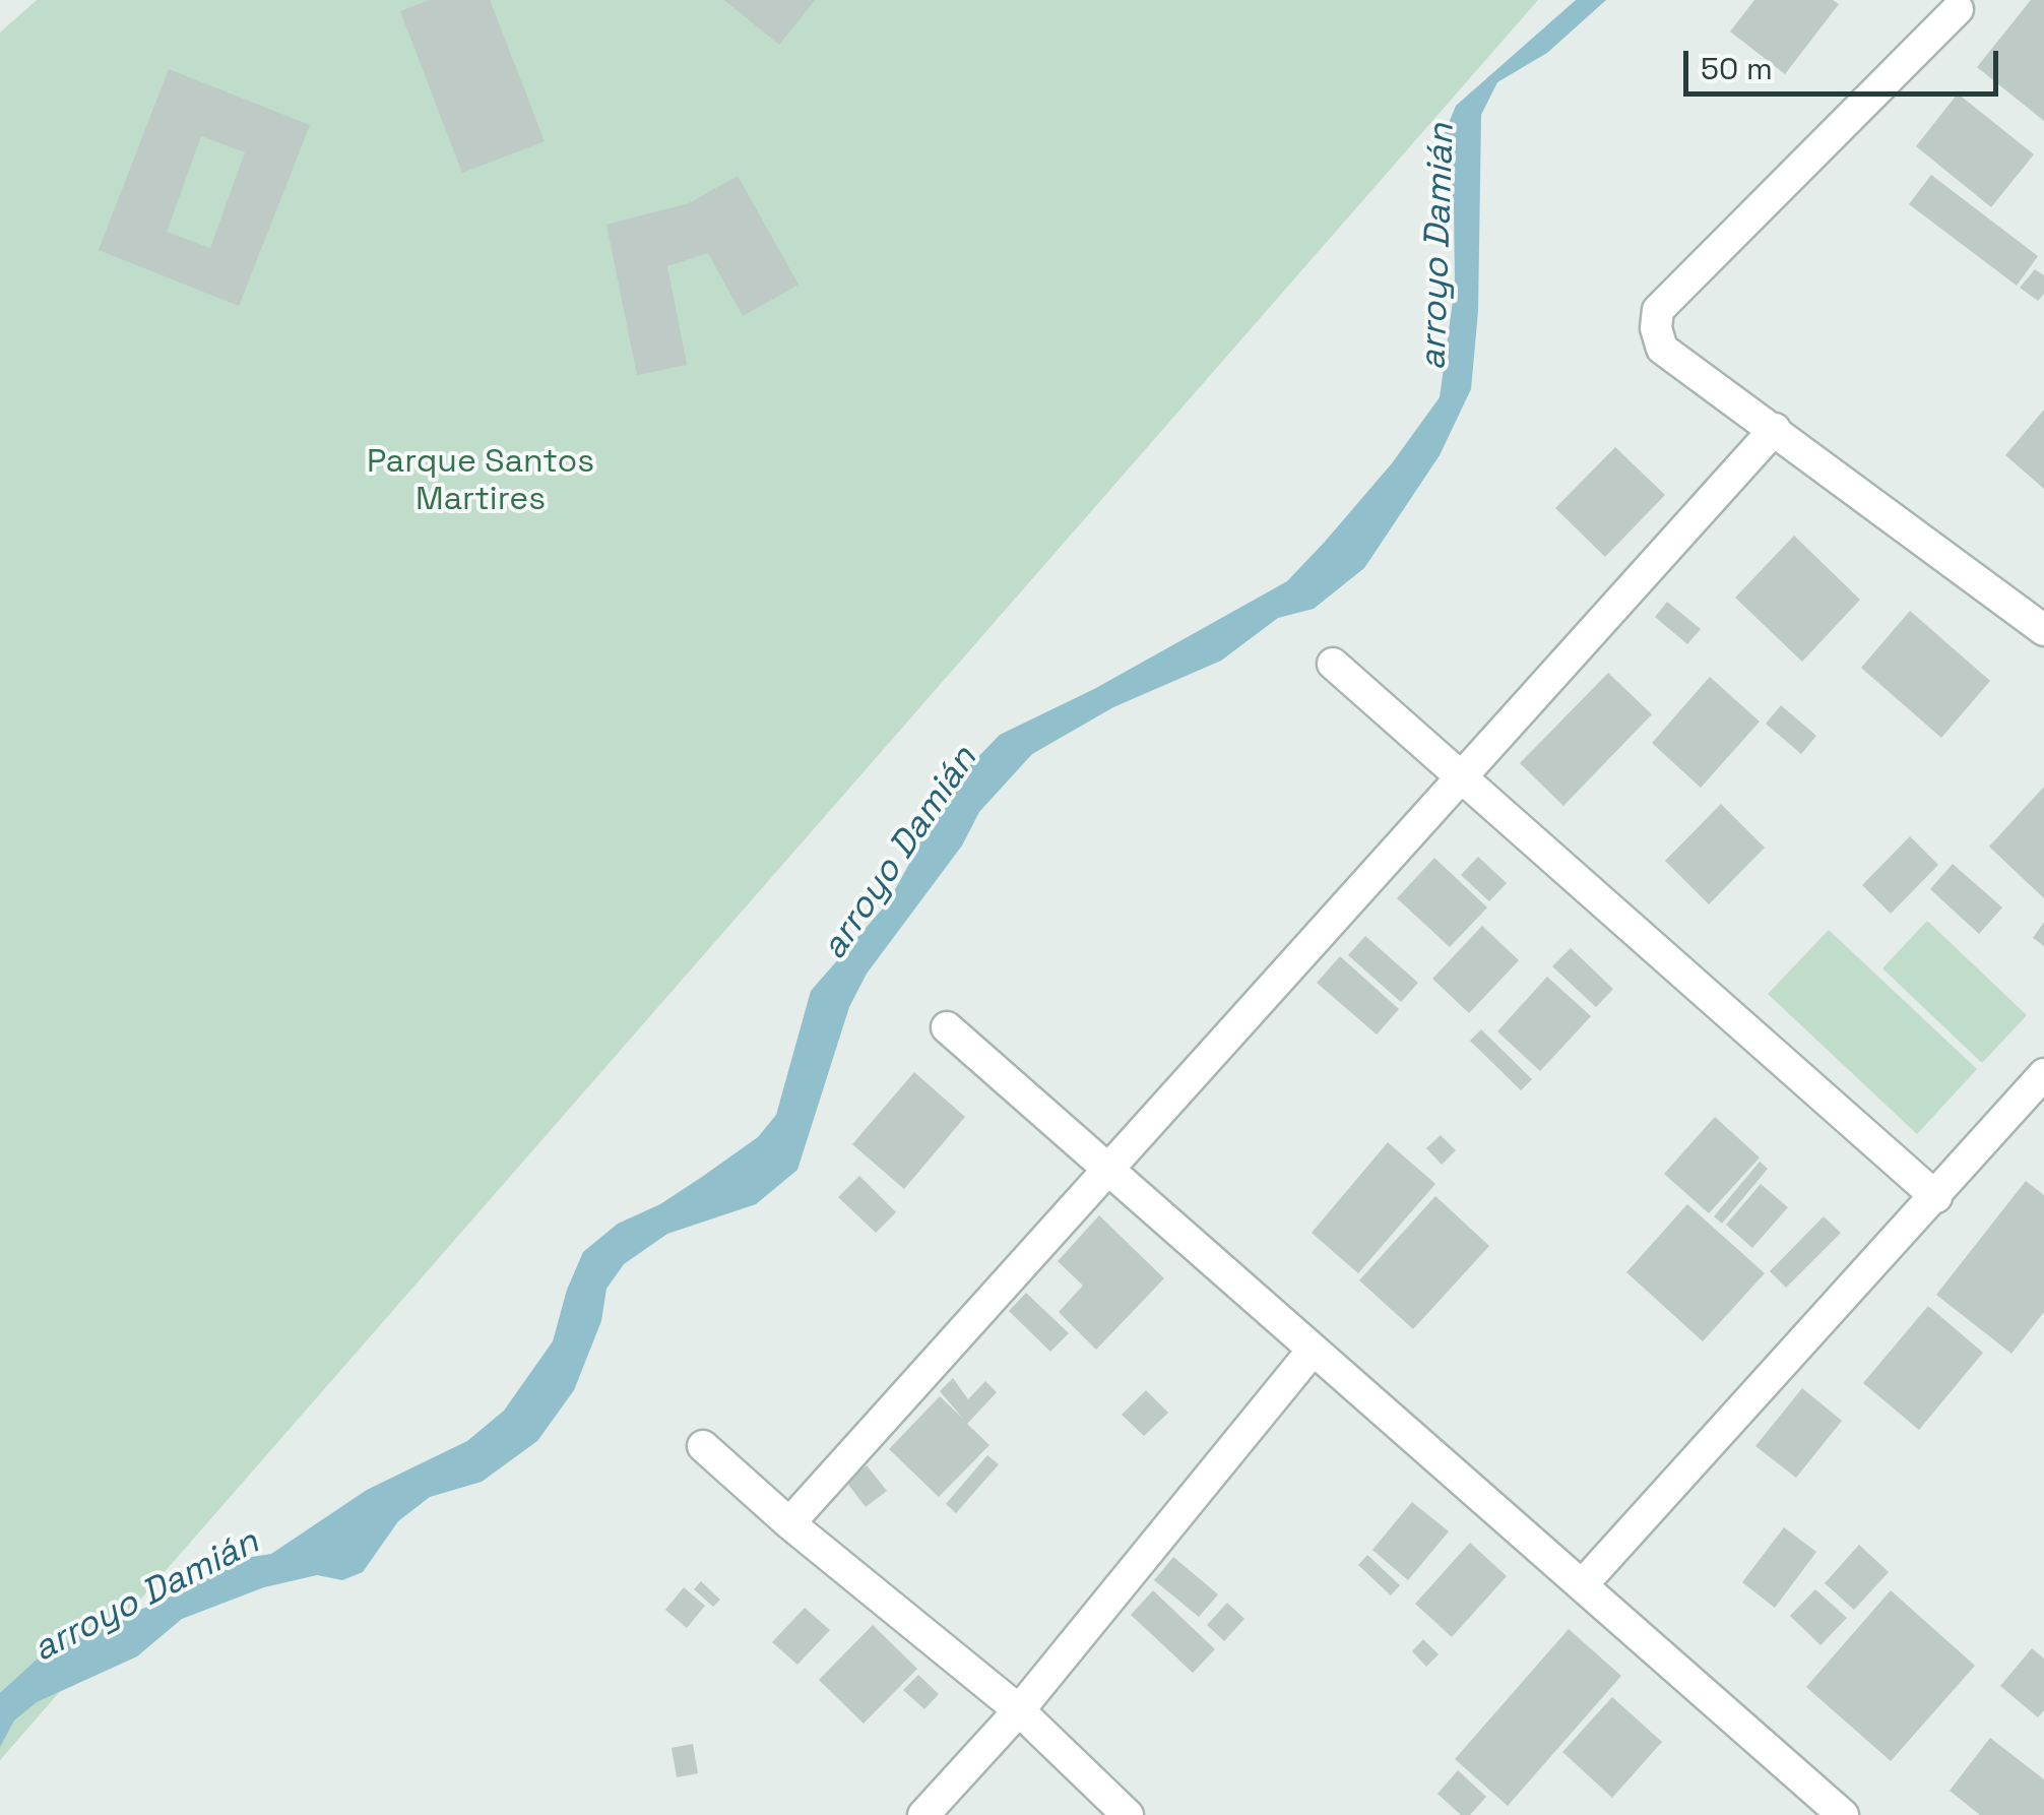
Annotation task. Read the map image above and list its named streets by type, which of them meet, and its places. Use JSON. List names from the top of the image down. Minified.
{"water":["arroyo Damián"],"parks":["Parque Santos Martires"],"scale_bar":"50 m"}
